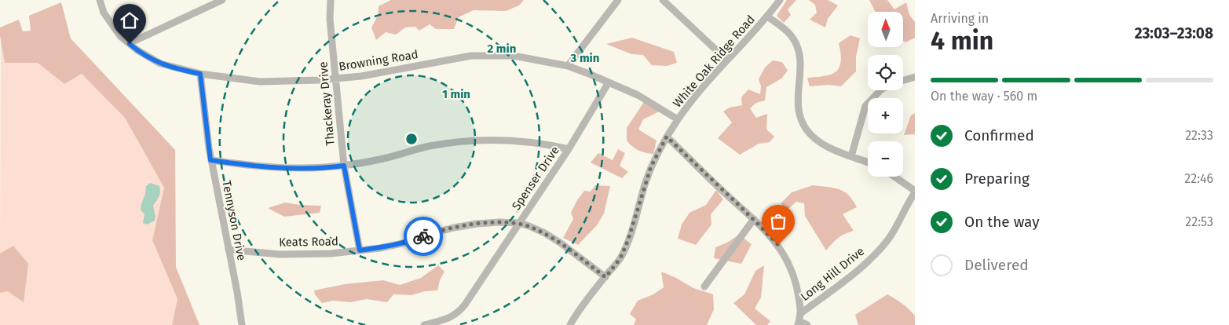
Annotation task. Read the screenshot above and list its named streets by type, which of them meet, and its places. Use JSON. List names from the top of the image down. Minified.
{"streets":{"street":["Browning Road","White Oak Ridge Road","Thackeray Drive","Spenser Drive","Tennyson Drive","Keats Road","Long Hill Drive"]},"crossings":[["Browning Road","White Oak Ridge Road"],["Browning Road","Thackeray Drive"],["Browning Road","Spenser Drive"],["Browning Road","Tennyson Drive"],["White Oak Ridge Road","Keats Road"],["Thackeray Drive","Keats Road"],["Spenser Drive","Keats Road"],["Tennyson Drive","Keats Road"]],"north":"top","page":{"heading":["4 min","Arriving in","23:03–23:08"],"map_buttons":["+","−"],"bar":"On the way · 560 m","list":[["Confirmed","22:33"],["Preparing","22:46"],["On the way","22:53"],"Delivered"]},"rings":["2 min","3 min","1 min"]}
